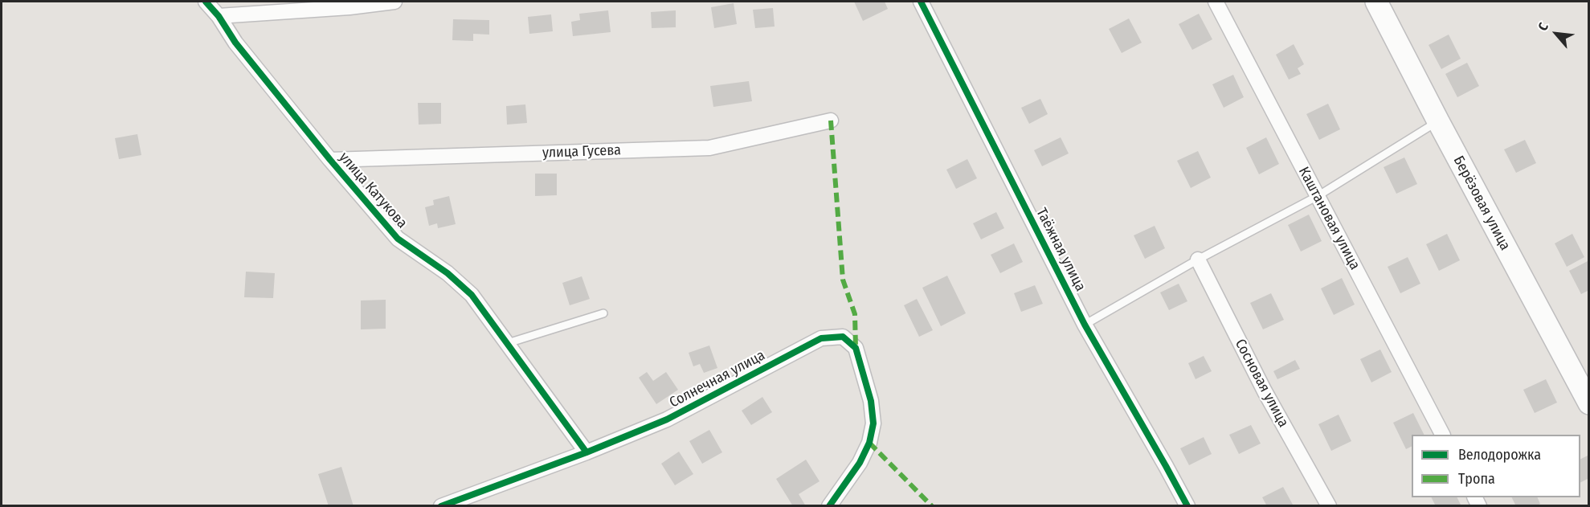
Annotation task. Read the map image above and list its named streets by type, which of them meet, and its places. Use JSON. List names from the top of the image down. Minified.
{"streets":{"main road":["Берёзовая улица"],"street":["улица Гусева","улица Катукова","Каштановая улица","Таёжная улица","Солнечная улица","Сосновая улица"]},"crossings":[["улица Гусева","улица Катукова"],["улица Катукова","Солнечная улица"]],"legend":["Велодорожка","Тропа"],"north":"top left"}
